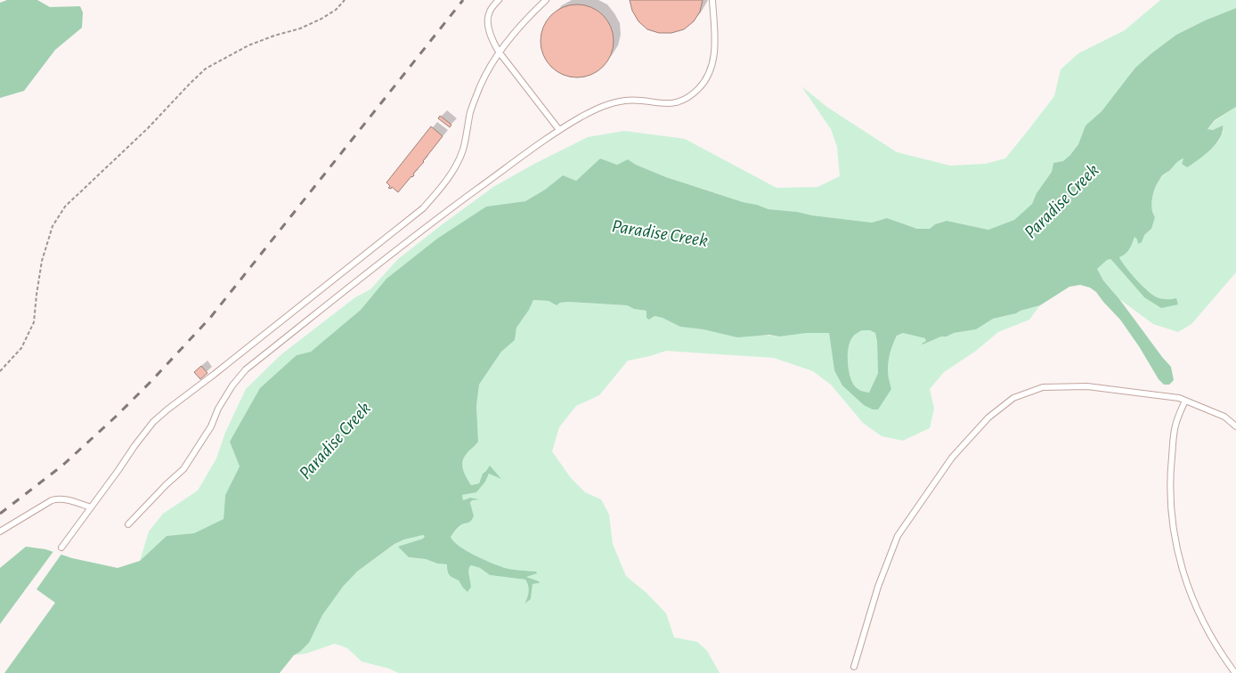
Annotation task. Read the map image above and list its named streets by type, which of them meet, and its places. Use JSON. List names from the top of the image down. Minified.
{"water":["Paradise Creek"]}
